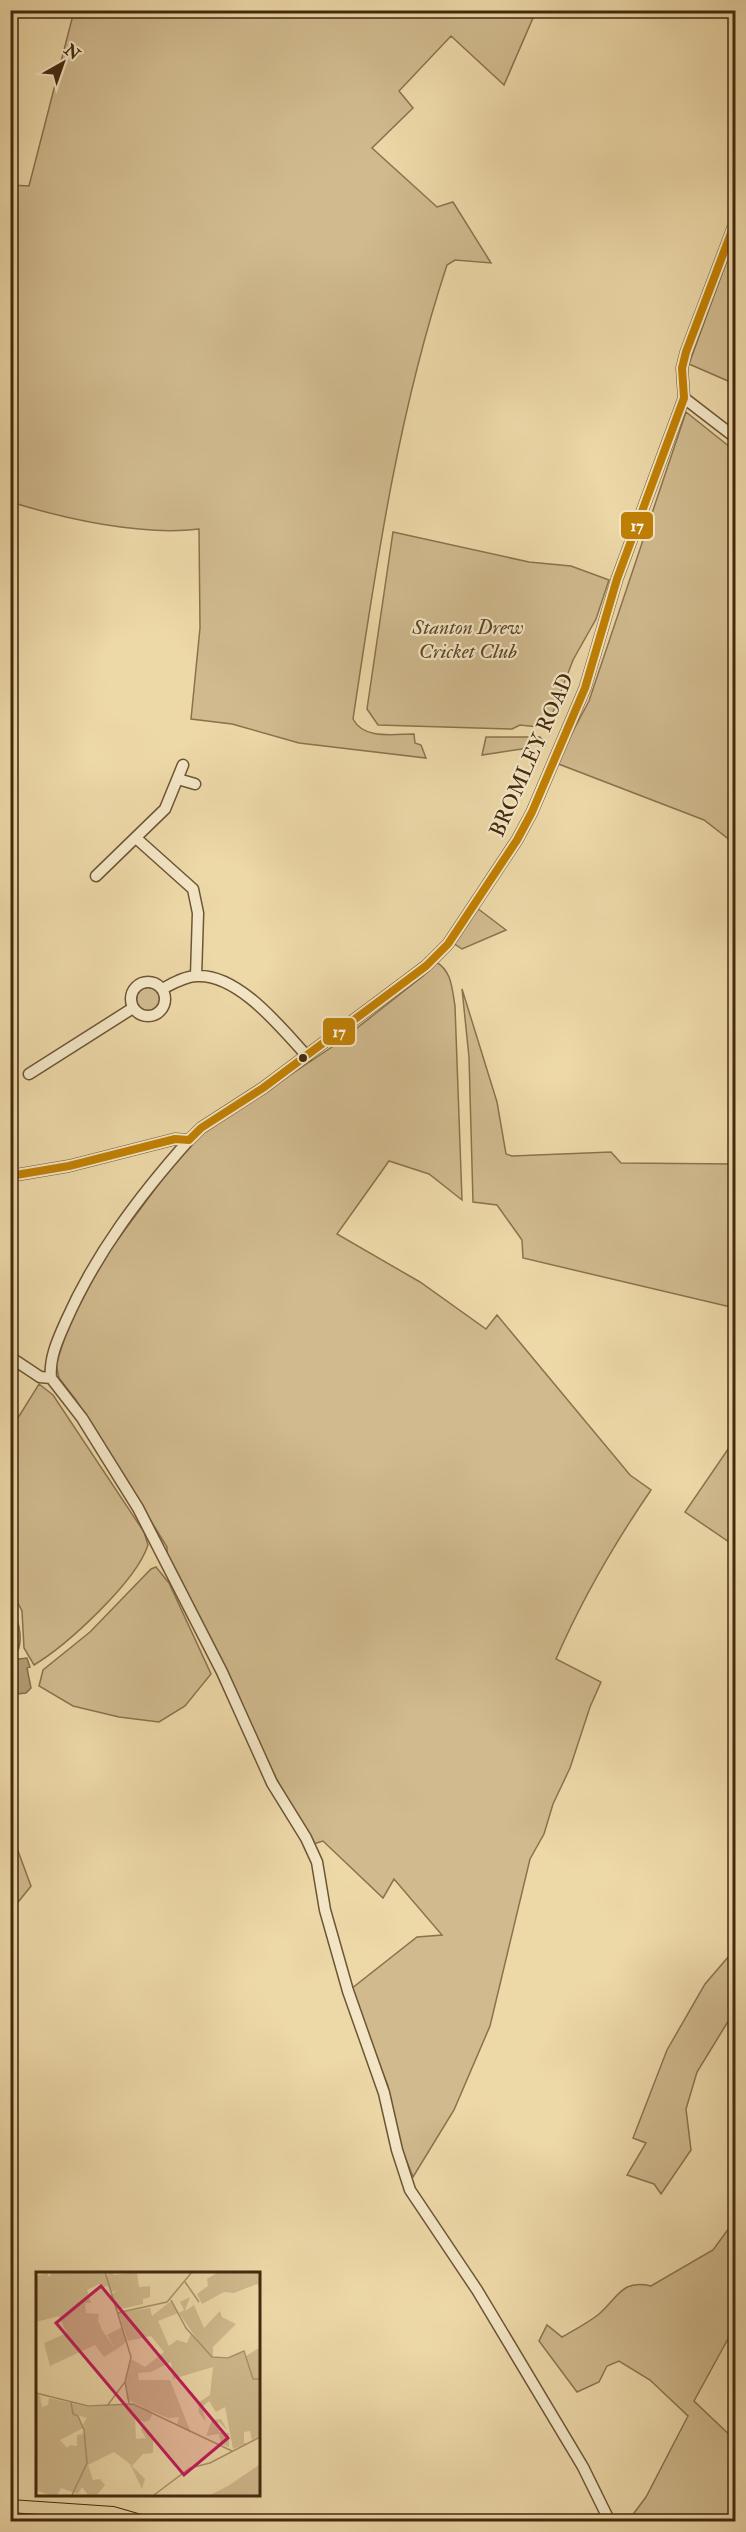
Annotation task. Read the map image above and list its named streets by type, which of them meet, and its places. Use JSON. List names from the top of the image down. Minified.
{"streets":{"street":["BROMLEY ROAD"]},"parks":["Stanton Drew Cricket Club"],"lines":["transit line 17"],"north":"top right"}
